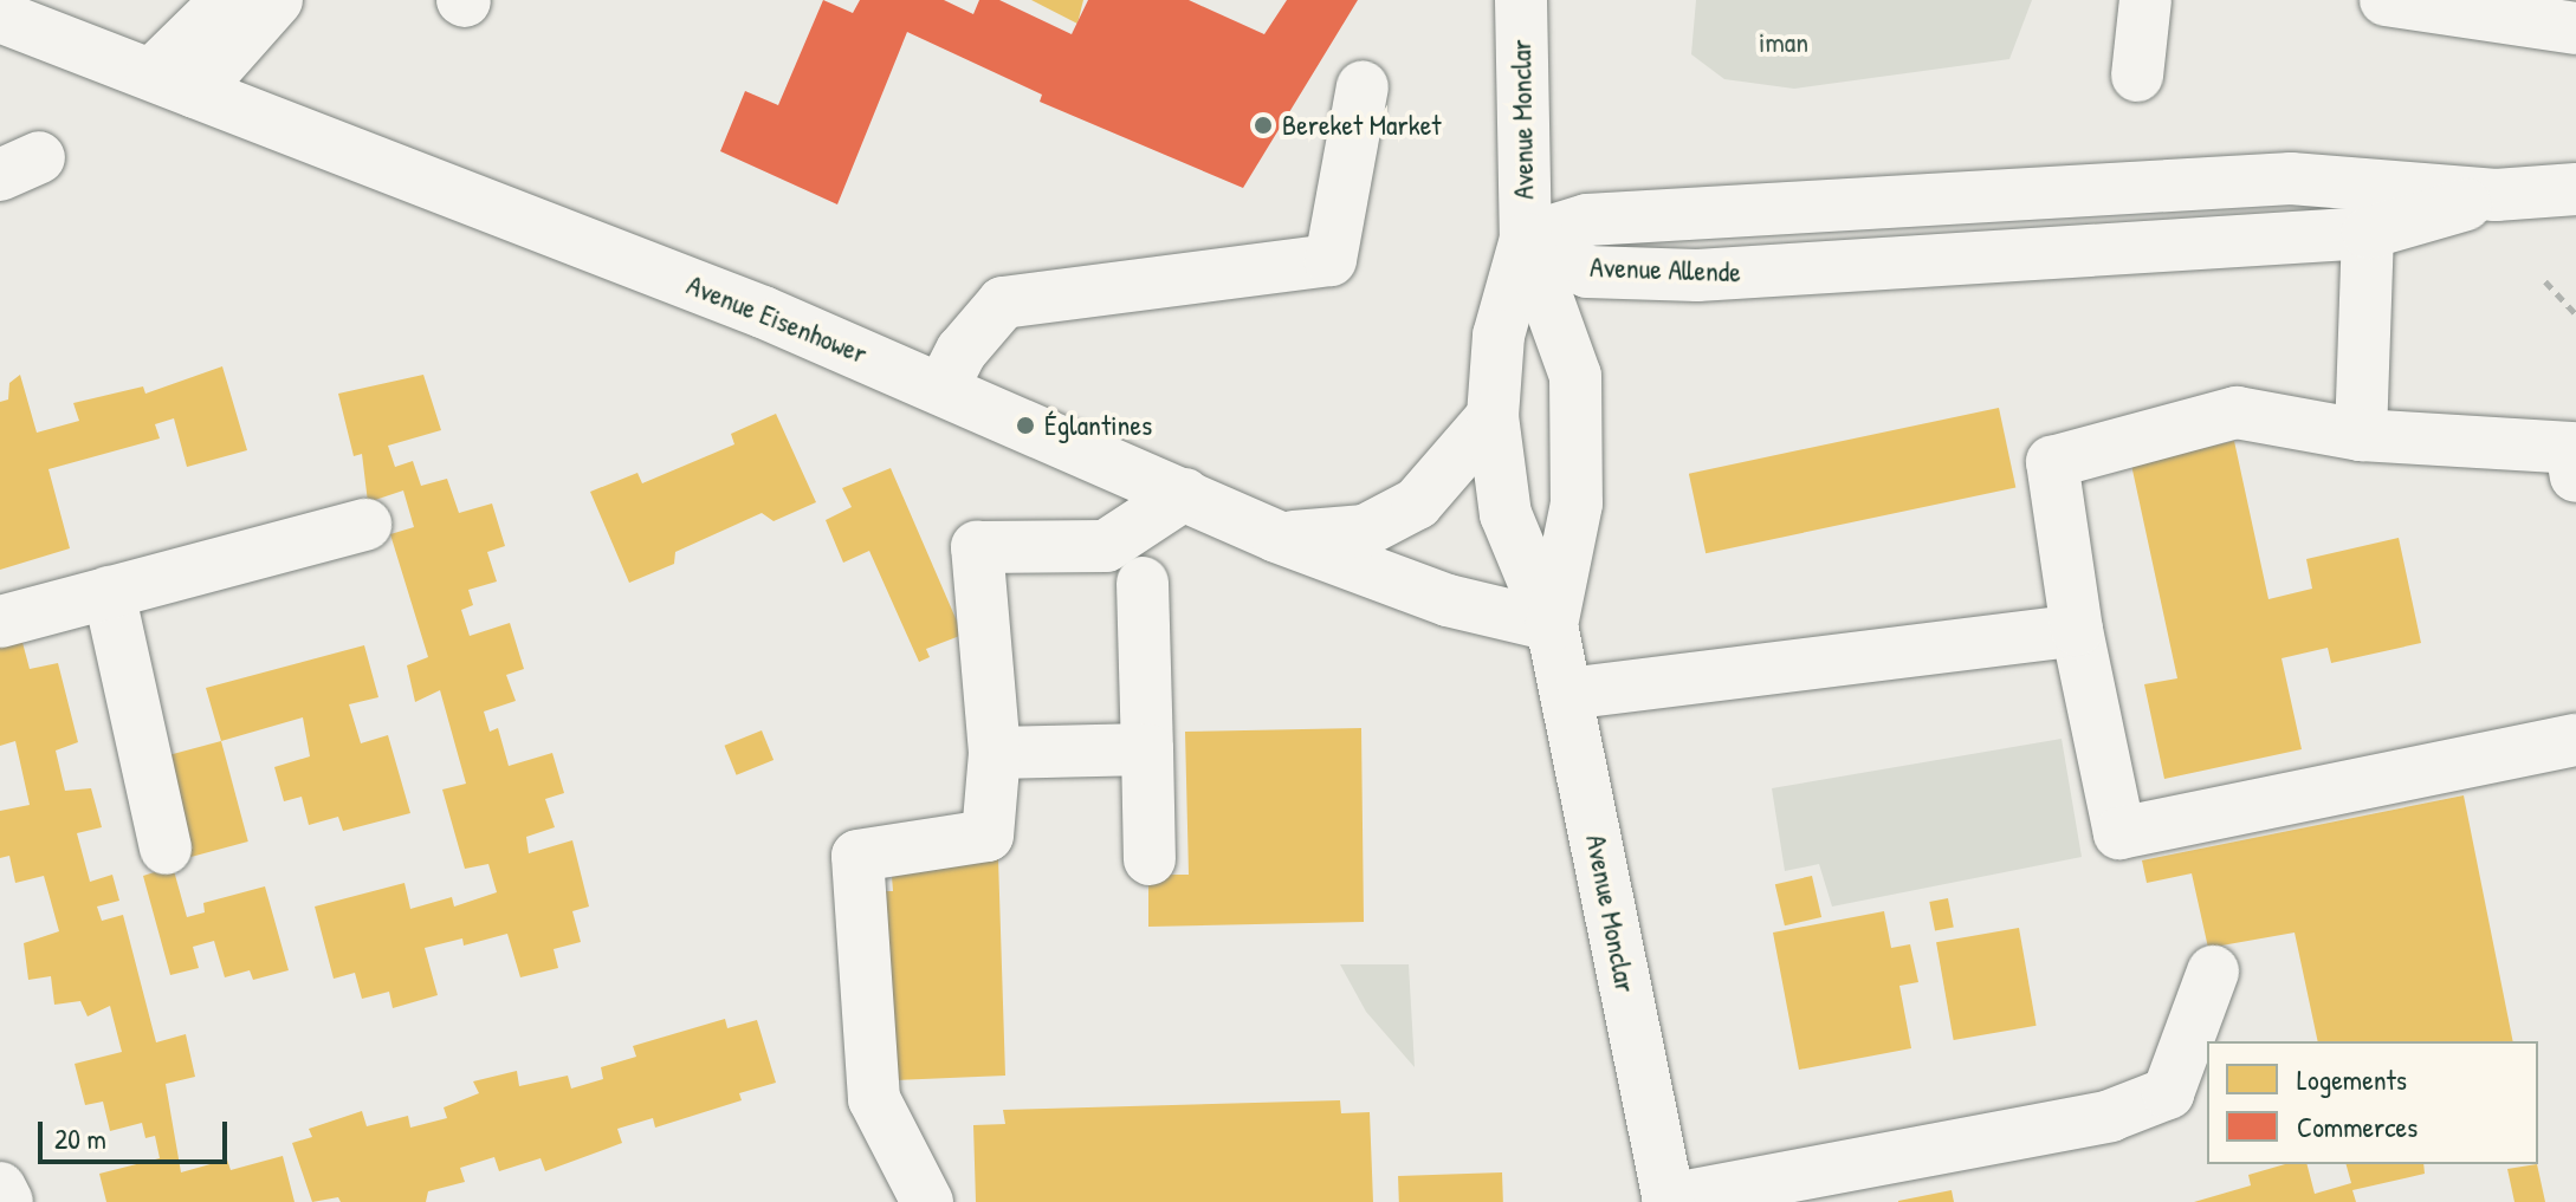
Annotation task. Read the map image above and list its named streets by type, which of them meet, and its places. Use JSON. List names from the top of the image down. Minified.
{"streets":{"main road":["Avenue Monclar","Avenue Allende","Avenue Eisenhower"]},"crossings":[["Avenue Monclar","Avenue Allende"],["Avenue Monclar","Avenue Eisenhower"]],"parks":["iman"],"places":["Bereket Market","Églantines"],"legend":["Logements","Commerces"],"scale_bar":"20 m"}
